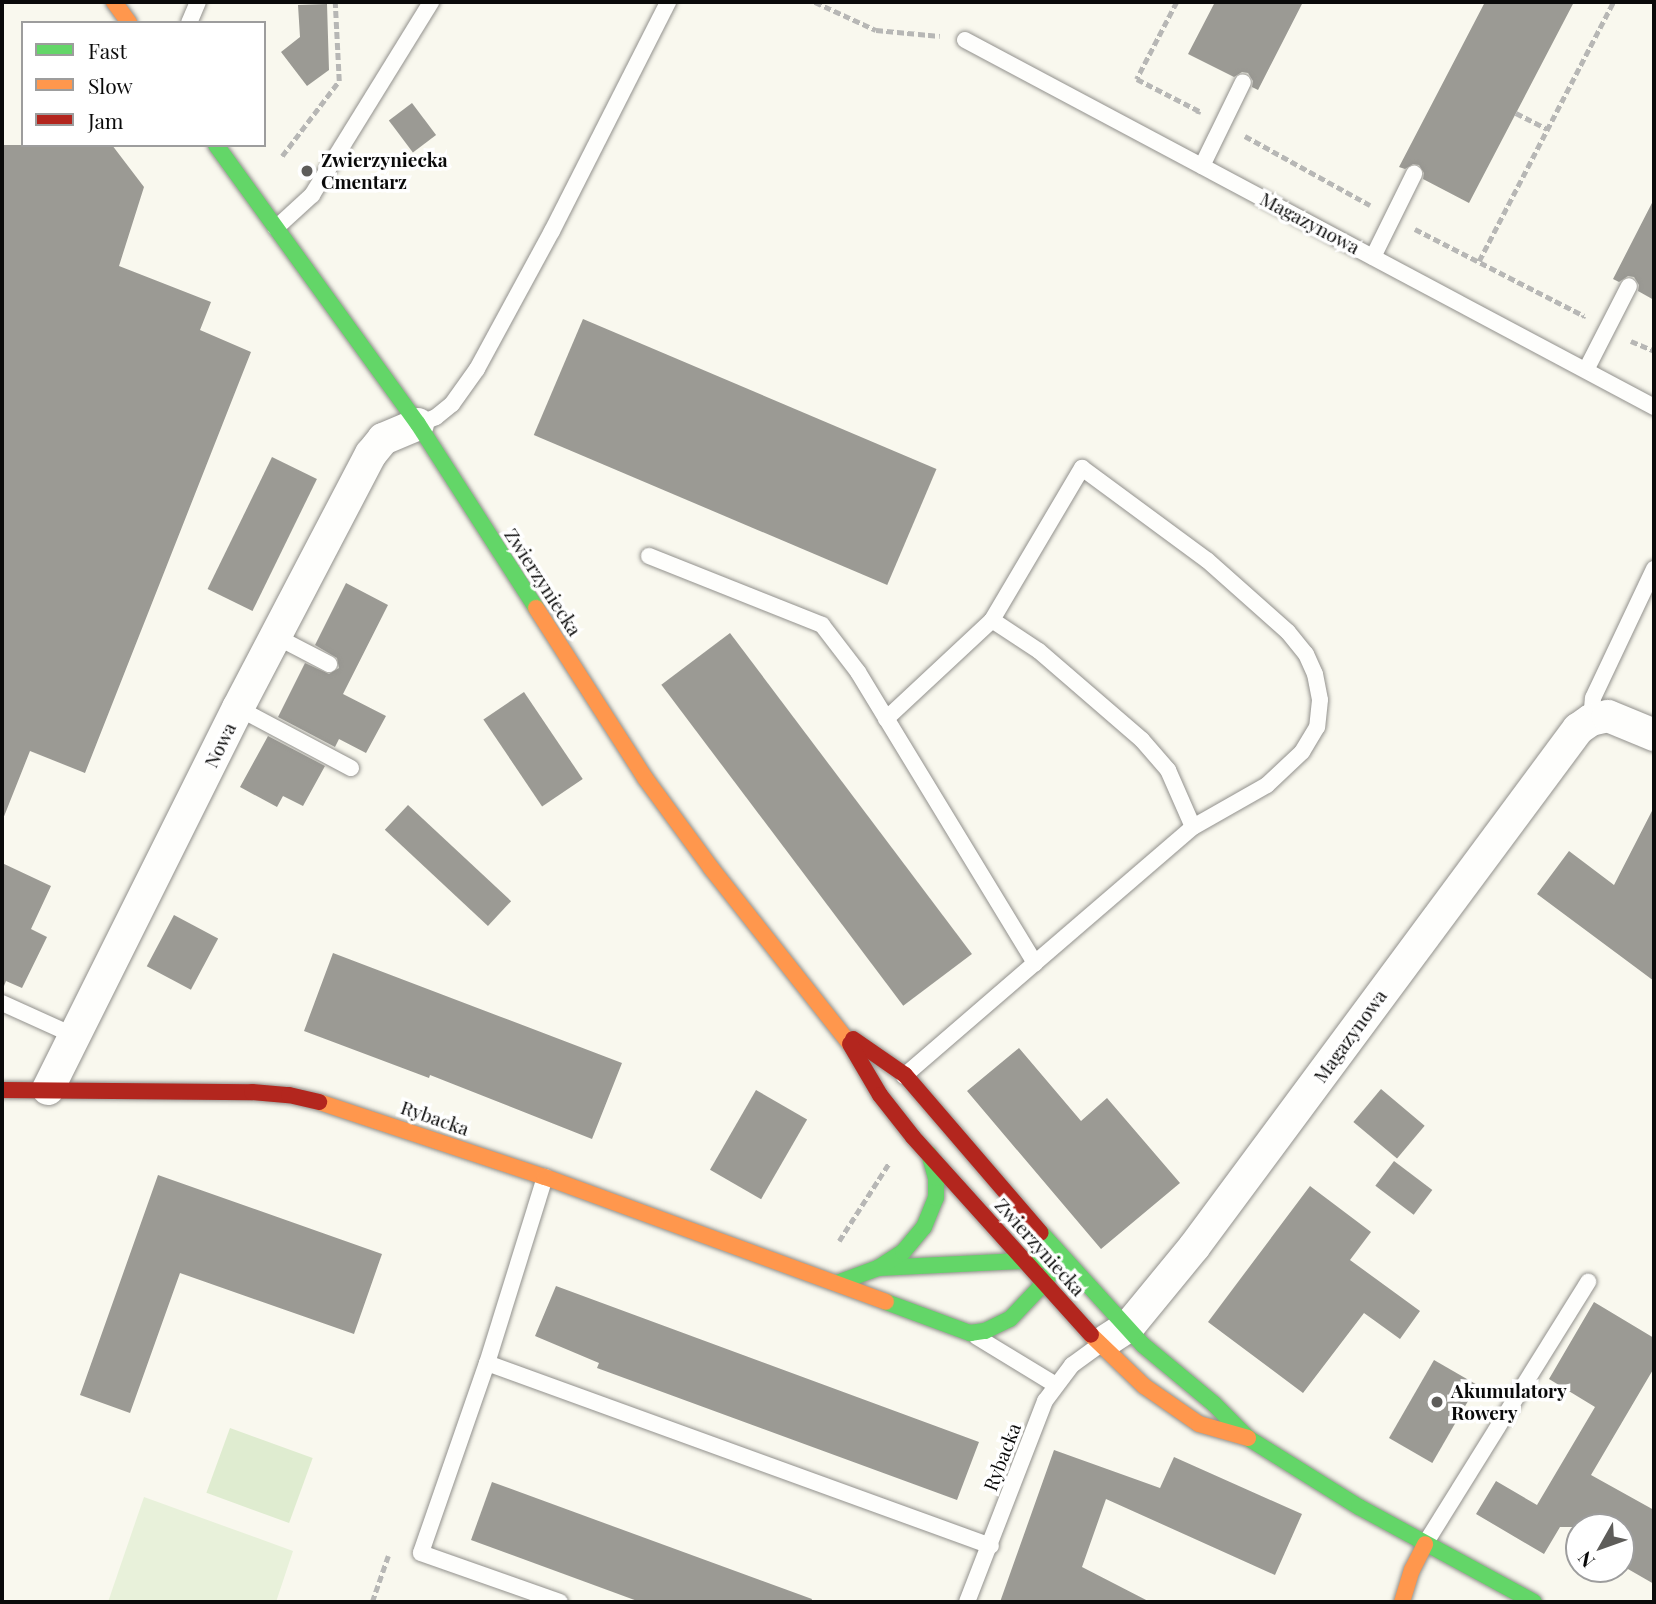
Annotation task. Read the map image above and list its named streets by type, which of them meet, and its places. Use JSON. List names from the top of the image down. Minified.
{"streets":{"street":["Magazynowa","Zwierzyniecka","Nowa","Rybacka"]},"crossings":[["Magazynowa","Zwierzyniecka"],["Magazynowa","Rybacka"],["Zwierzyniecka","Nowa"],["Zwierzyniecka","Rybacka"],["Nowa","Rybacka"]],"places":["Zwierzyniecka Cmentarz","Akumulatory Rowery"],"legend":["Fast","Slow","Jam"],"north":"bottom left"}
